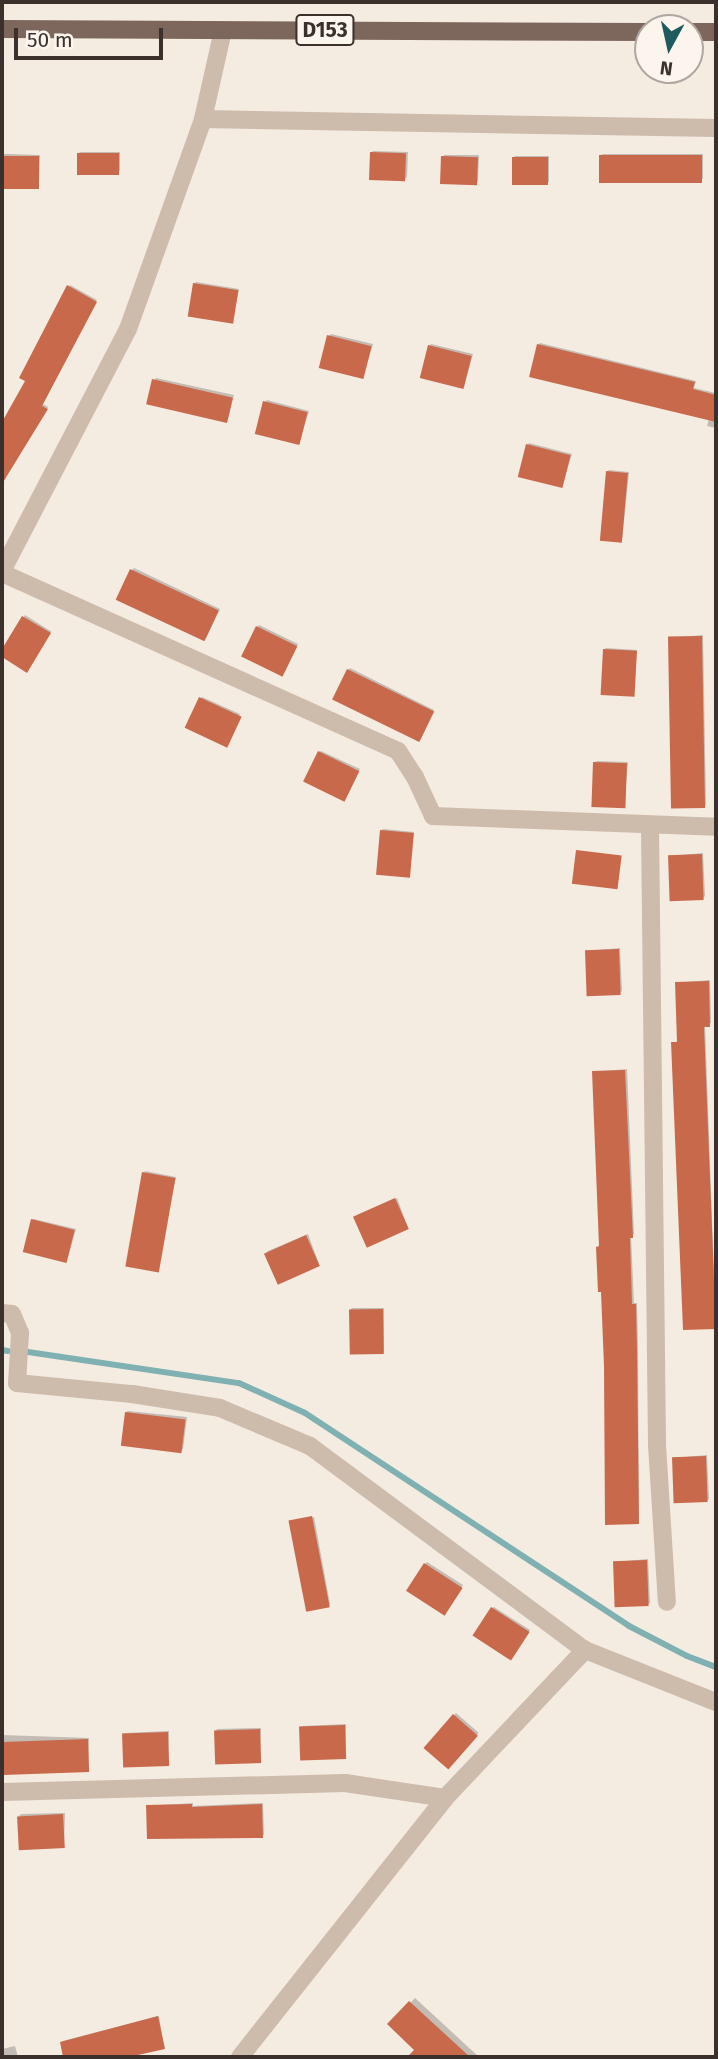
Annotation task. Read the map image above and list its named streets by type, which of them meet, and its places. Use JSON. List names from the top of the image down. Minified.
{"streets":{"main road":["D153"]},"scale_bar":"50 m","north":"bottom"}
